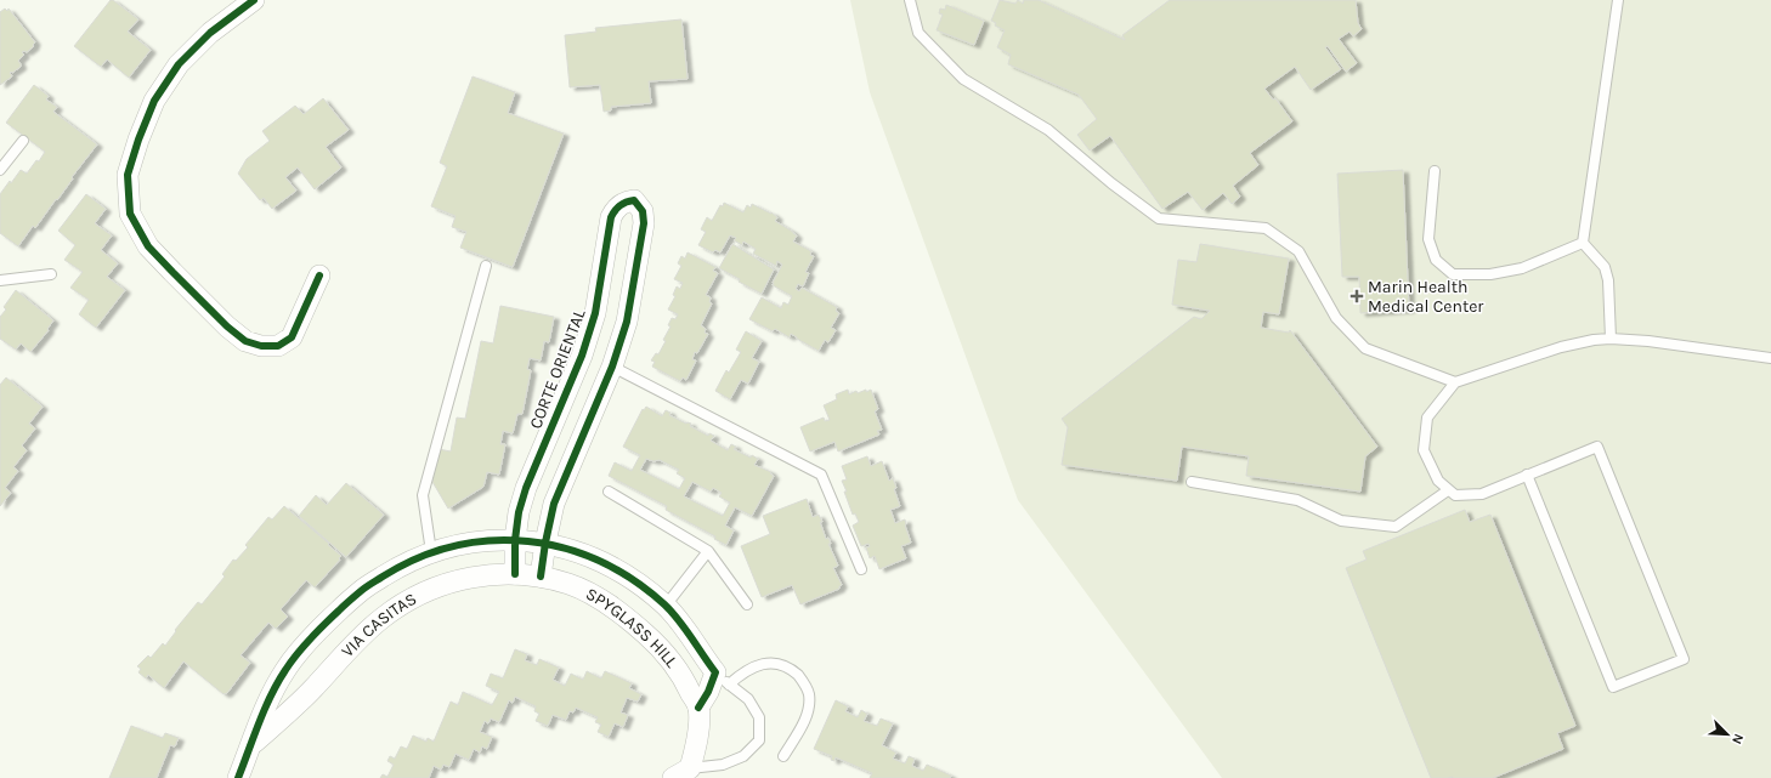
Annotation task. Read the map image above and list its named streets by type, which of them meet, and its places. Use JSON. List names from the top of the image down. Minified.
{"streets":{"street":["CORTE ORIENTAL","VIA CASITAS","SPYGLASS HILL"]},"crossings":[["CORTE ORIENTAL","VIA CASITAS"],["CORTE ORIENTAL","SPYGLASS HILL"],["VIA CASITAS","SPYGLASS HILL"]],"places":{"health":["Marin Health Medical Center"]},"north":"bottom right"}
